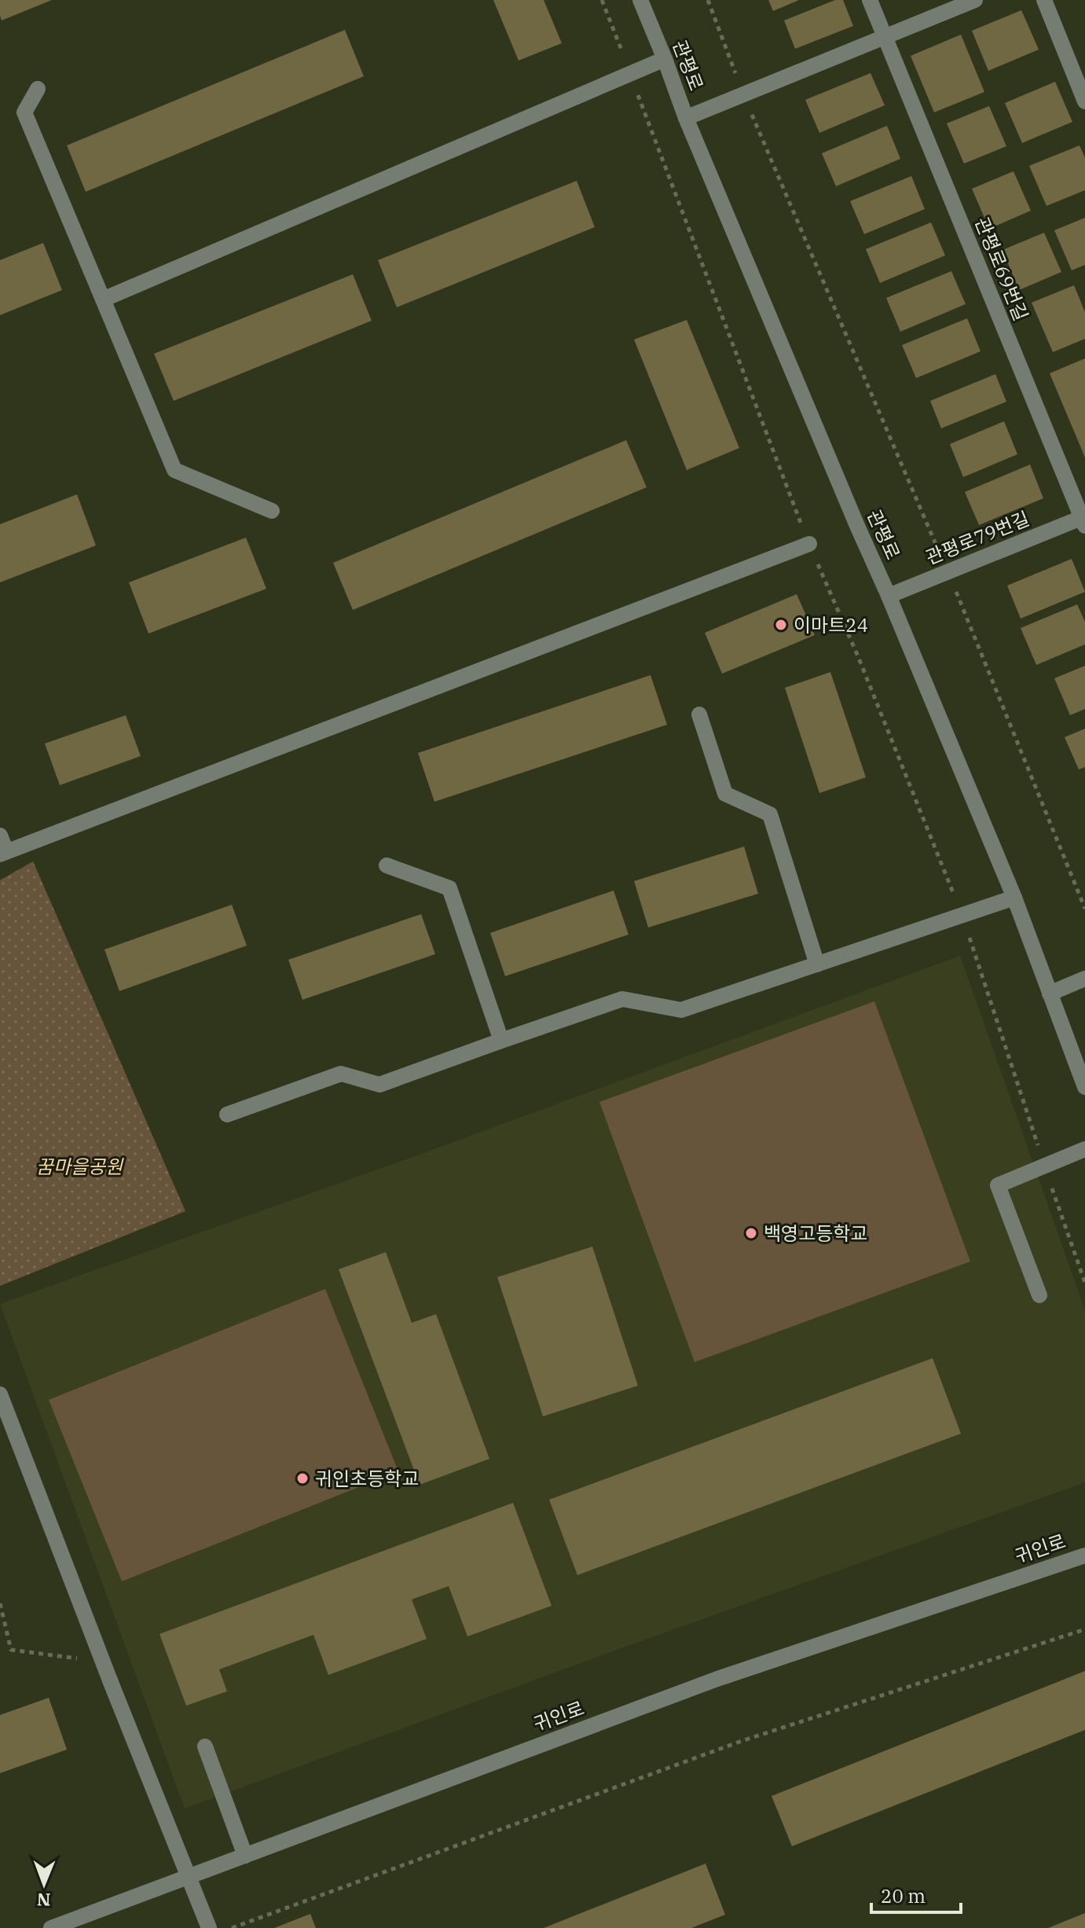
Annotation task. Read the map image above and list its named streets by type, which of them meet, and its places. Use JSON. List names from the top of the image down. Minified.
{"streets":{"street":["관평로","관평로69번길","관평로79번길","귀인로"]},"crossings":[["관평로","관평로79번길"],["관평로69번길","관평로79번길"]],"parks":["꿈마을공원"],"places":["이마트24","백영고등학교","귀인초등학교"],"scale_bar":"20 m","north":"bottom"}
